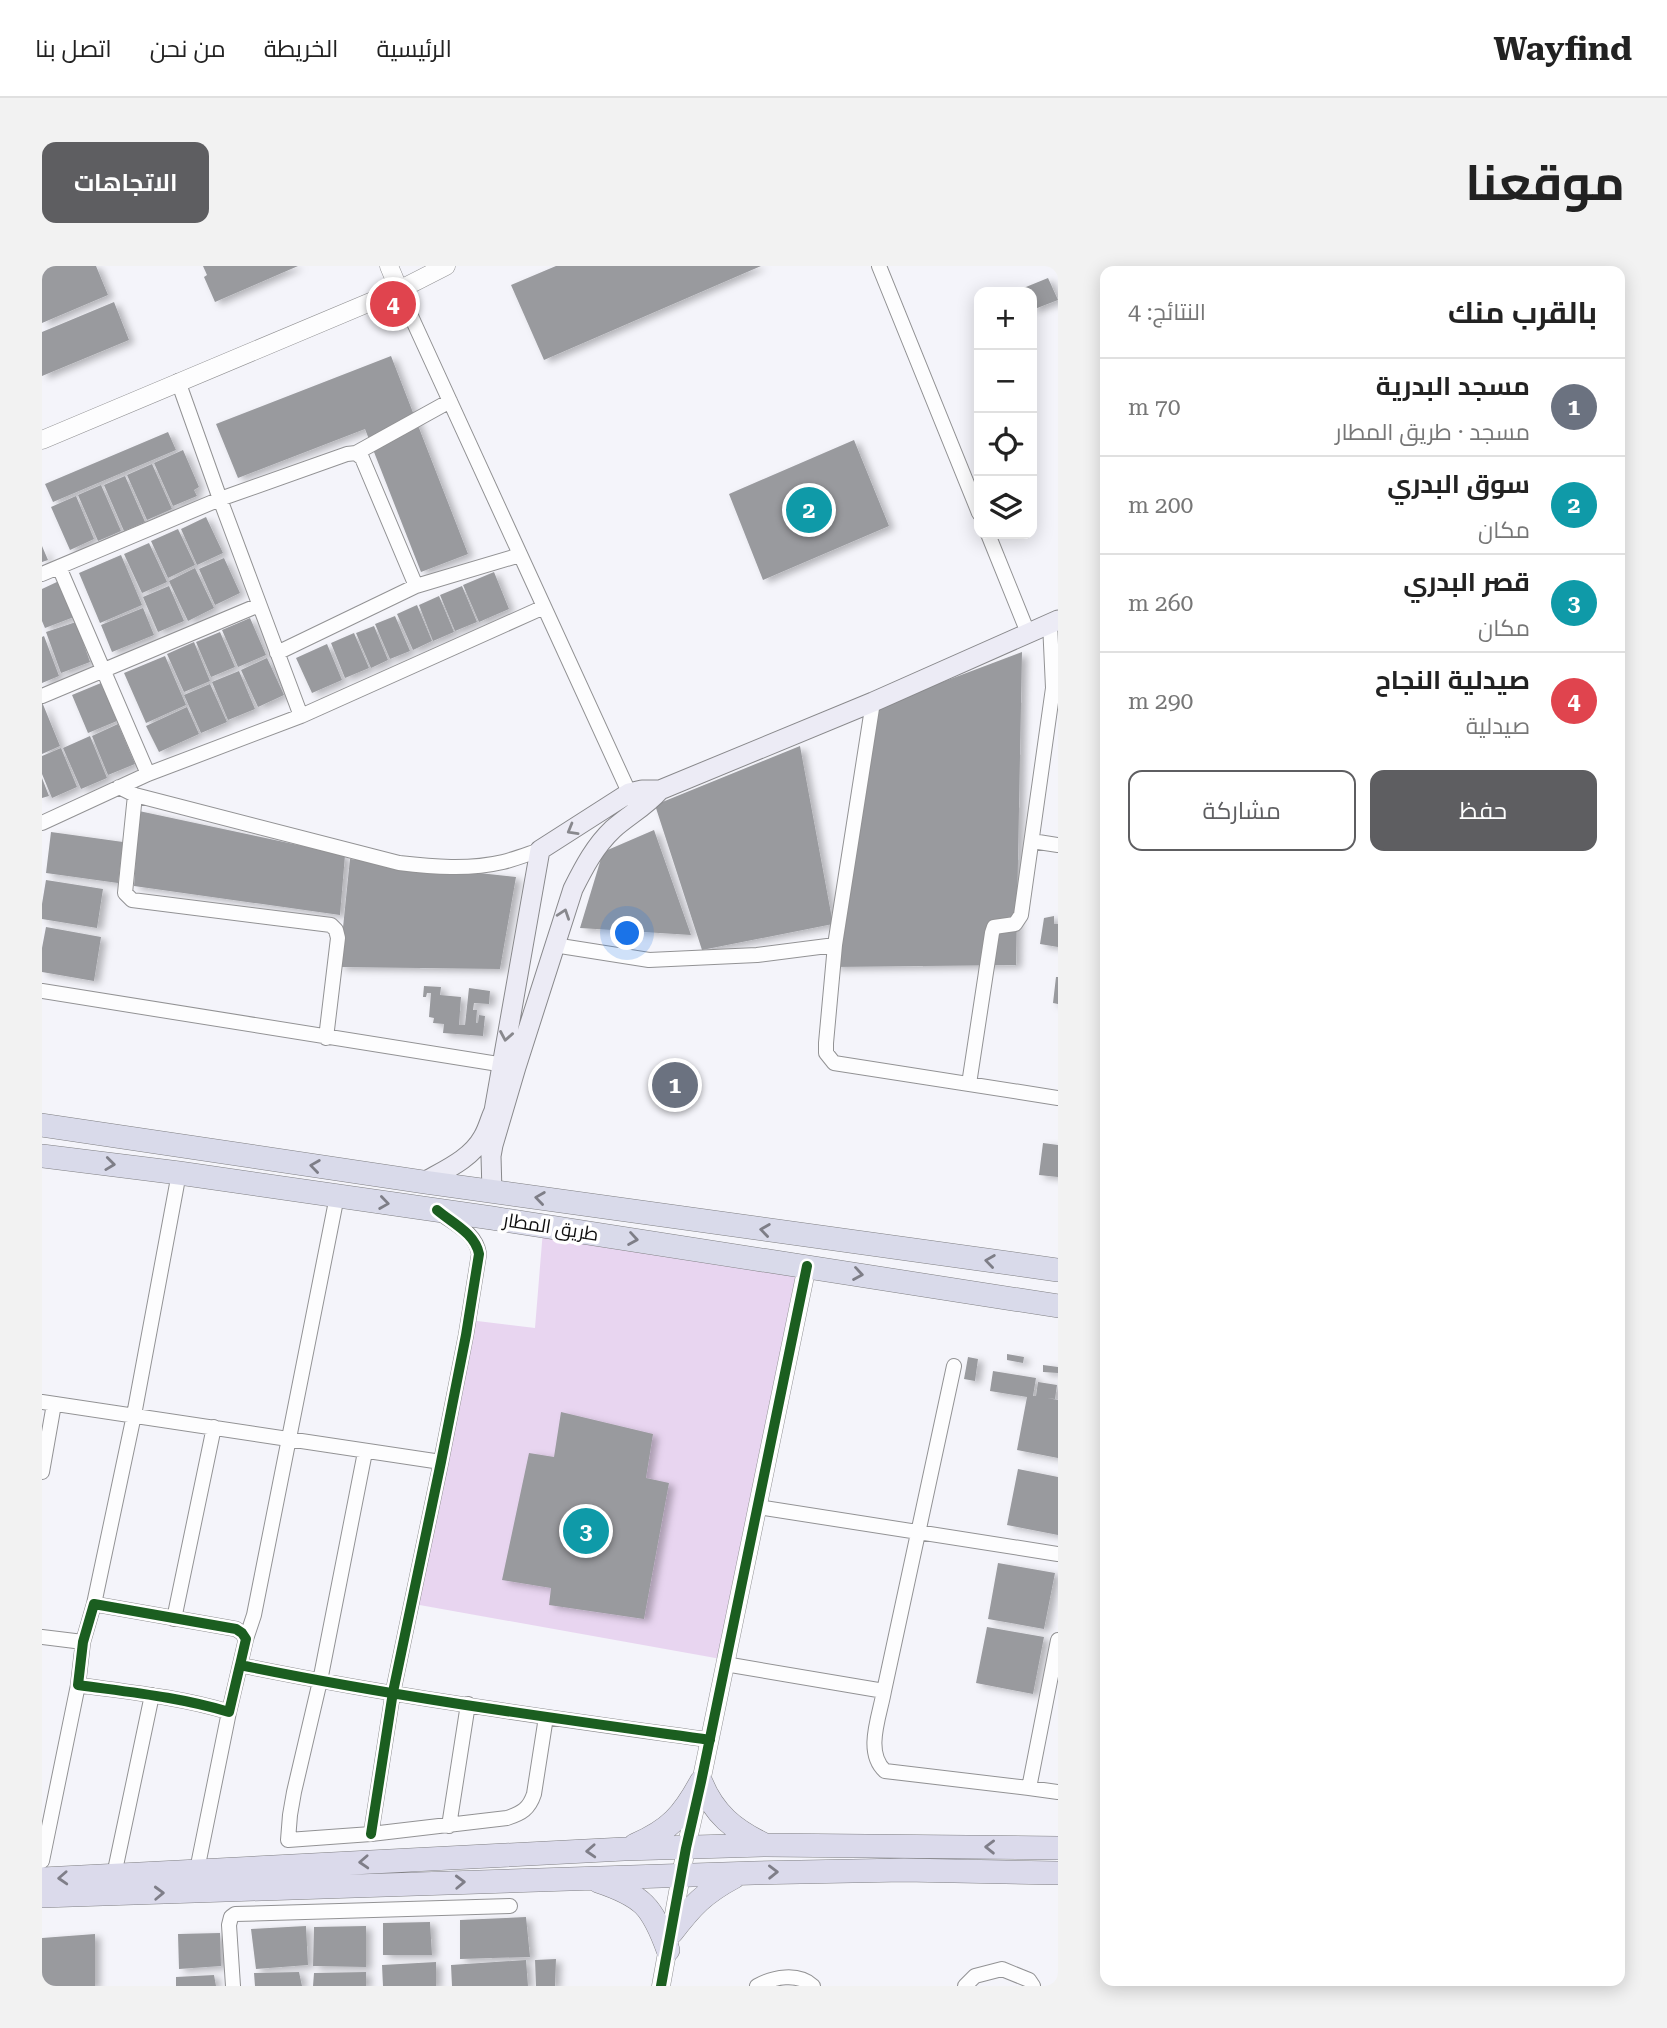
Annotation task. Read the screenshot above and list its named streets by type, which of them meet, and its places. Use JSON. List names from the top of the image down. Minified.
{"streets":{"highway":["طريق المطار"]},"page":{"header":"Wayfind","nav":["الرئيسية","الخريطة","من نحن","اتصل بنا"],"title":"موقعنا","buttons":["الاتجاهات",["حفظ","مشاركة"]],"heading":["بالقرب منك","النتائج: 4"],"pins":["4","2","1","3"],"map_buttons":["+","−"],"list":[{"mark":"1","name":"مسجد البدرية","note":"مسجد · طريق المطار","value":"70 m"},{"mark":"2","name":"سوق البدري","note":"مكان","value":"200 m"},{"mark":"3","name":"قصر البدري","note":"مكان","value":"260 m"},{"mark":"4","name":"صيدلية النجاح","note":"صيدلية","value":"290 m"}]}}
